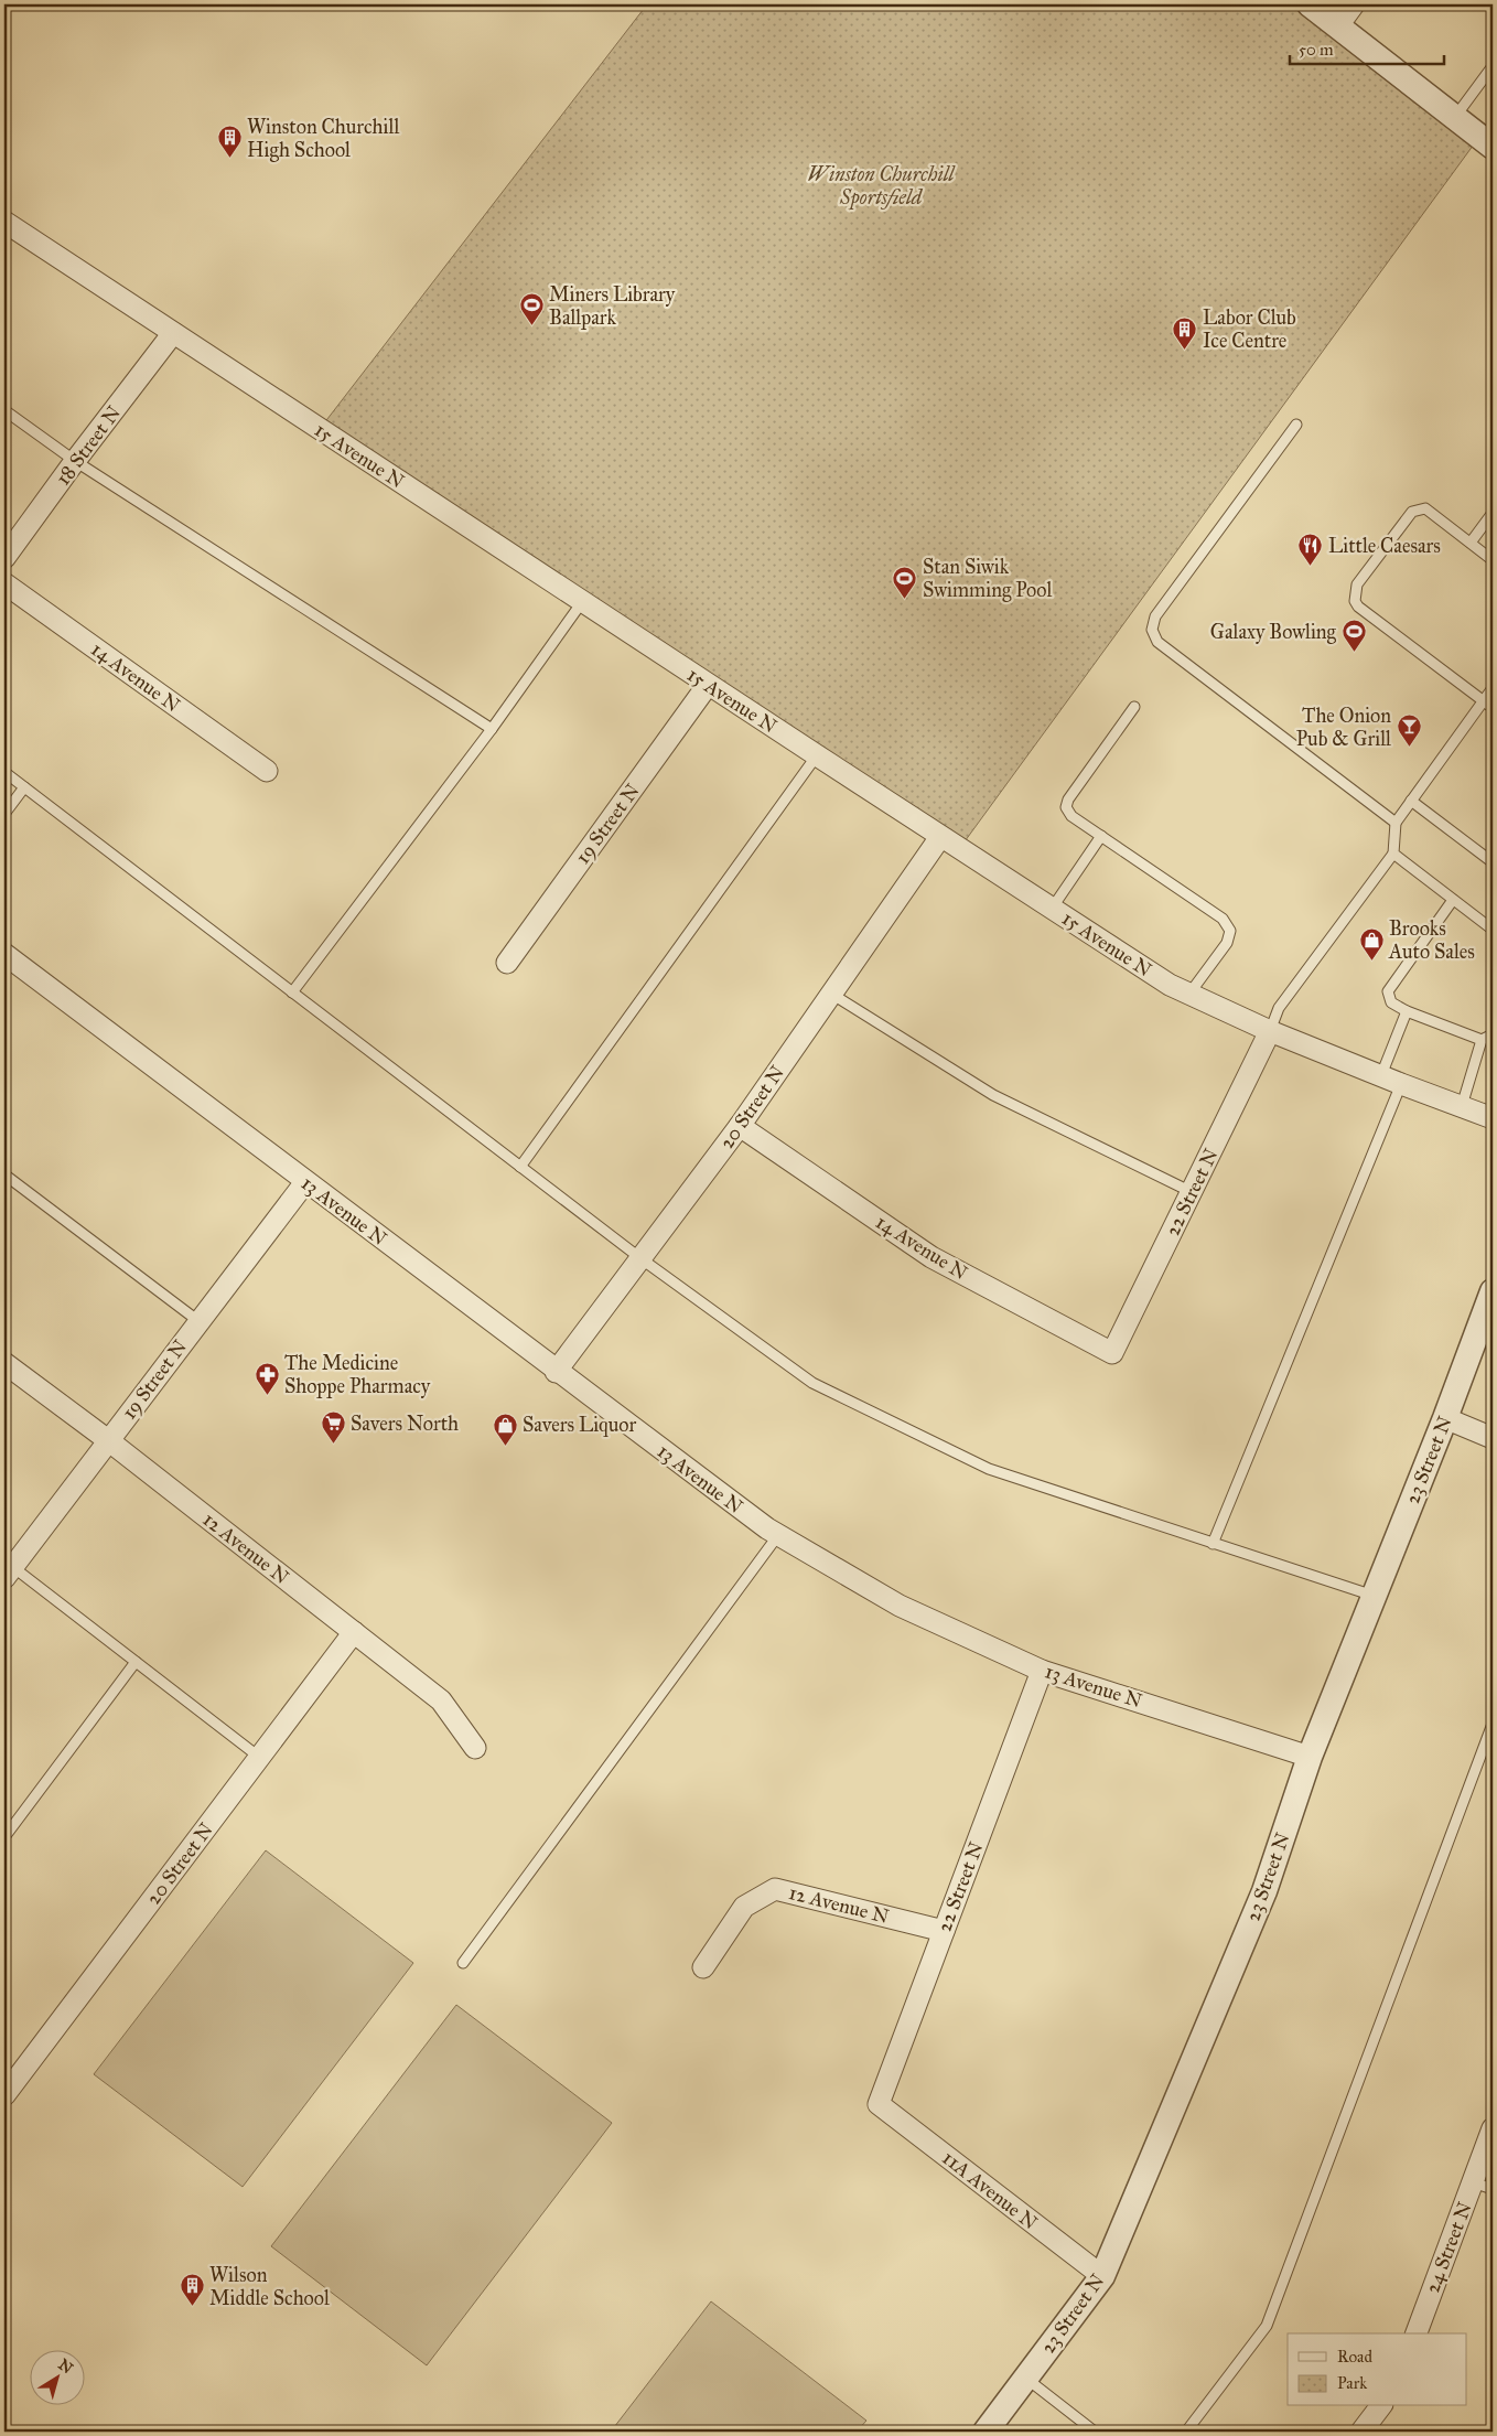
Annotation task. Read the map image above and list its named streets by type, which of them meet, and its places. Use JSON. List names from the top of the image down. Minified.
{"streets":{"street":["18 Street N","15 Avenue N","14 Avenue N","19 Street N","20 Street N","22 Street N","13 Avenue N","23 Street N","12 Avenue N","11A Avenue N","24 Street N"]},"crossings":[["18 Street N","15 Avenue N"],["15 Avenue N","19 Street N"],["15 Avenue N","20 Street N"],["15 Avenue N","22 Street N"],["14 Avenue N","20 Street N"],["14 Avenue N","22 Street N"],["19 Street N","13 Avenue N"],["19 Street N","12 Avenue N"],["20 Street N","13 Avenue N"],["20 Street N","12 Avenue N"],["22 Street N","13 Avenue N"],["22 Street N","12 Avenue N"],["22 Street N","11A Avenue N"],["13 Avenue N","23 Street N"],["23 Street N","11A Avenue N"]],"parks":["Winston Churchill Sportsfield"],"places":{"building":["Winston Churchill High School","Labor Club Ice Centre","Wilson Middle School"],"sports":["Miners Library Ballpark","Stan Siwik Swimming Pool","Galaxy Bowling"],"restaurant":["Little Caesars"],"bar":["The Onion Pub & Grill"],"shop":["Brooks Auto Sales","Savers Liquor"],"pharmacy":["The Medicine Shoppe Pharmacy"],"supermarket":["Savers North"]},"legend":["Road","Park"],"scale_bar":"50 m","north":"top right"}
